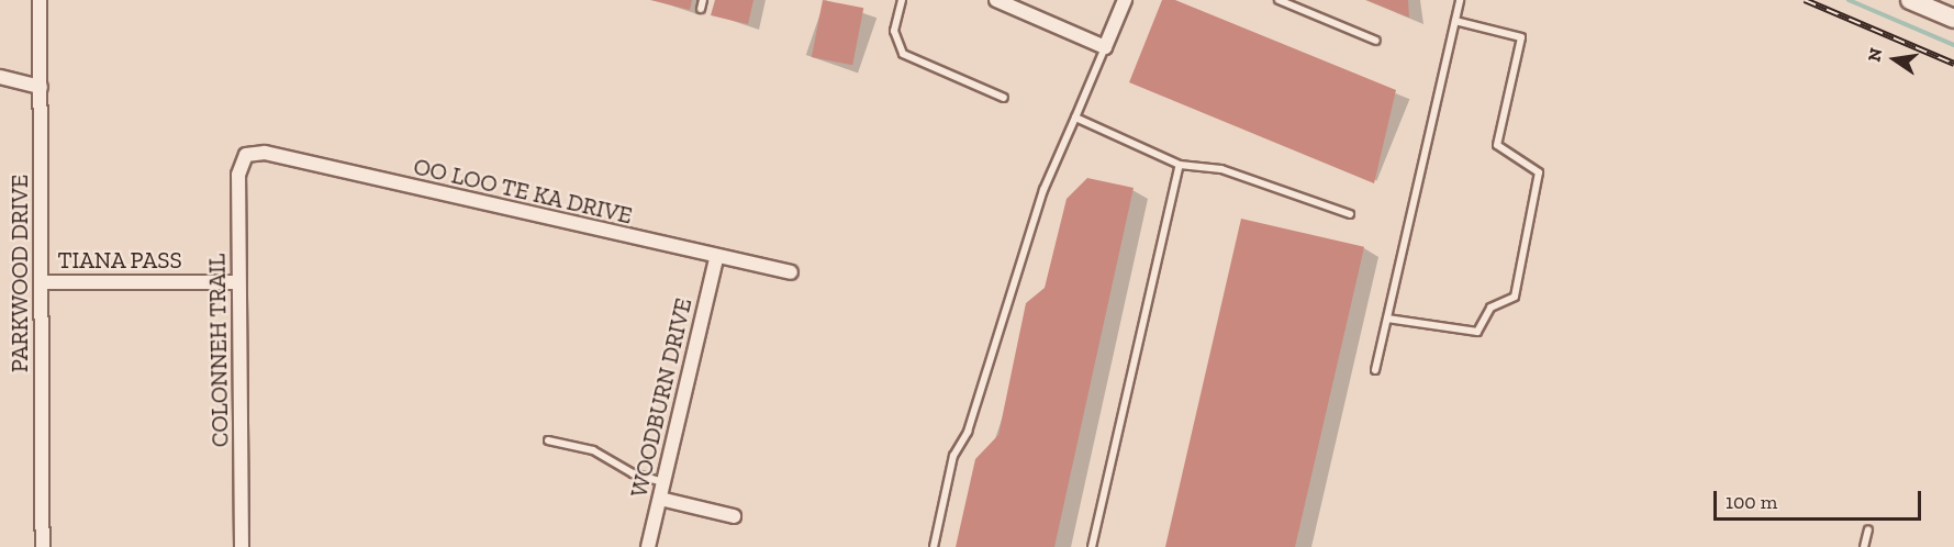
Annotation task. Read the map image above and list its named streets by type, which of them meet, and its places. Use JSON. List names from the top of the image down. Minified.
{"streets":{"street":["OO LOO TE KA DRIVE","TIANA PASS","PARKWOOD DRIVE","COLONNEH TRAIL","WOODBURN DRIVE"]},"crossings":[["OO LOO TE KA DRIVE","COLONNEH TRAIL"],["OO LOO TE KA DRIVE","WOODBURN DRIVE"],["TIANA PASS","PARKWOOD DRIVE"],["TIANA PASS","COLONNEH TRAIL"]],"scale_bar":"100 m","north":"left"}
